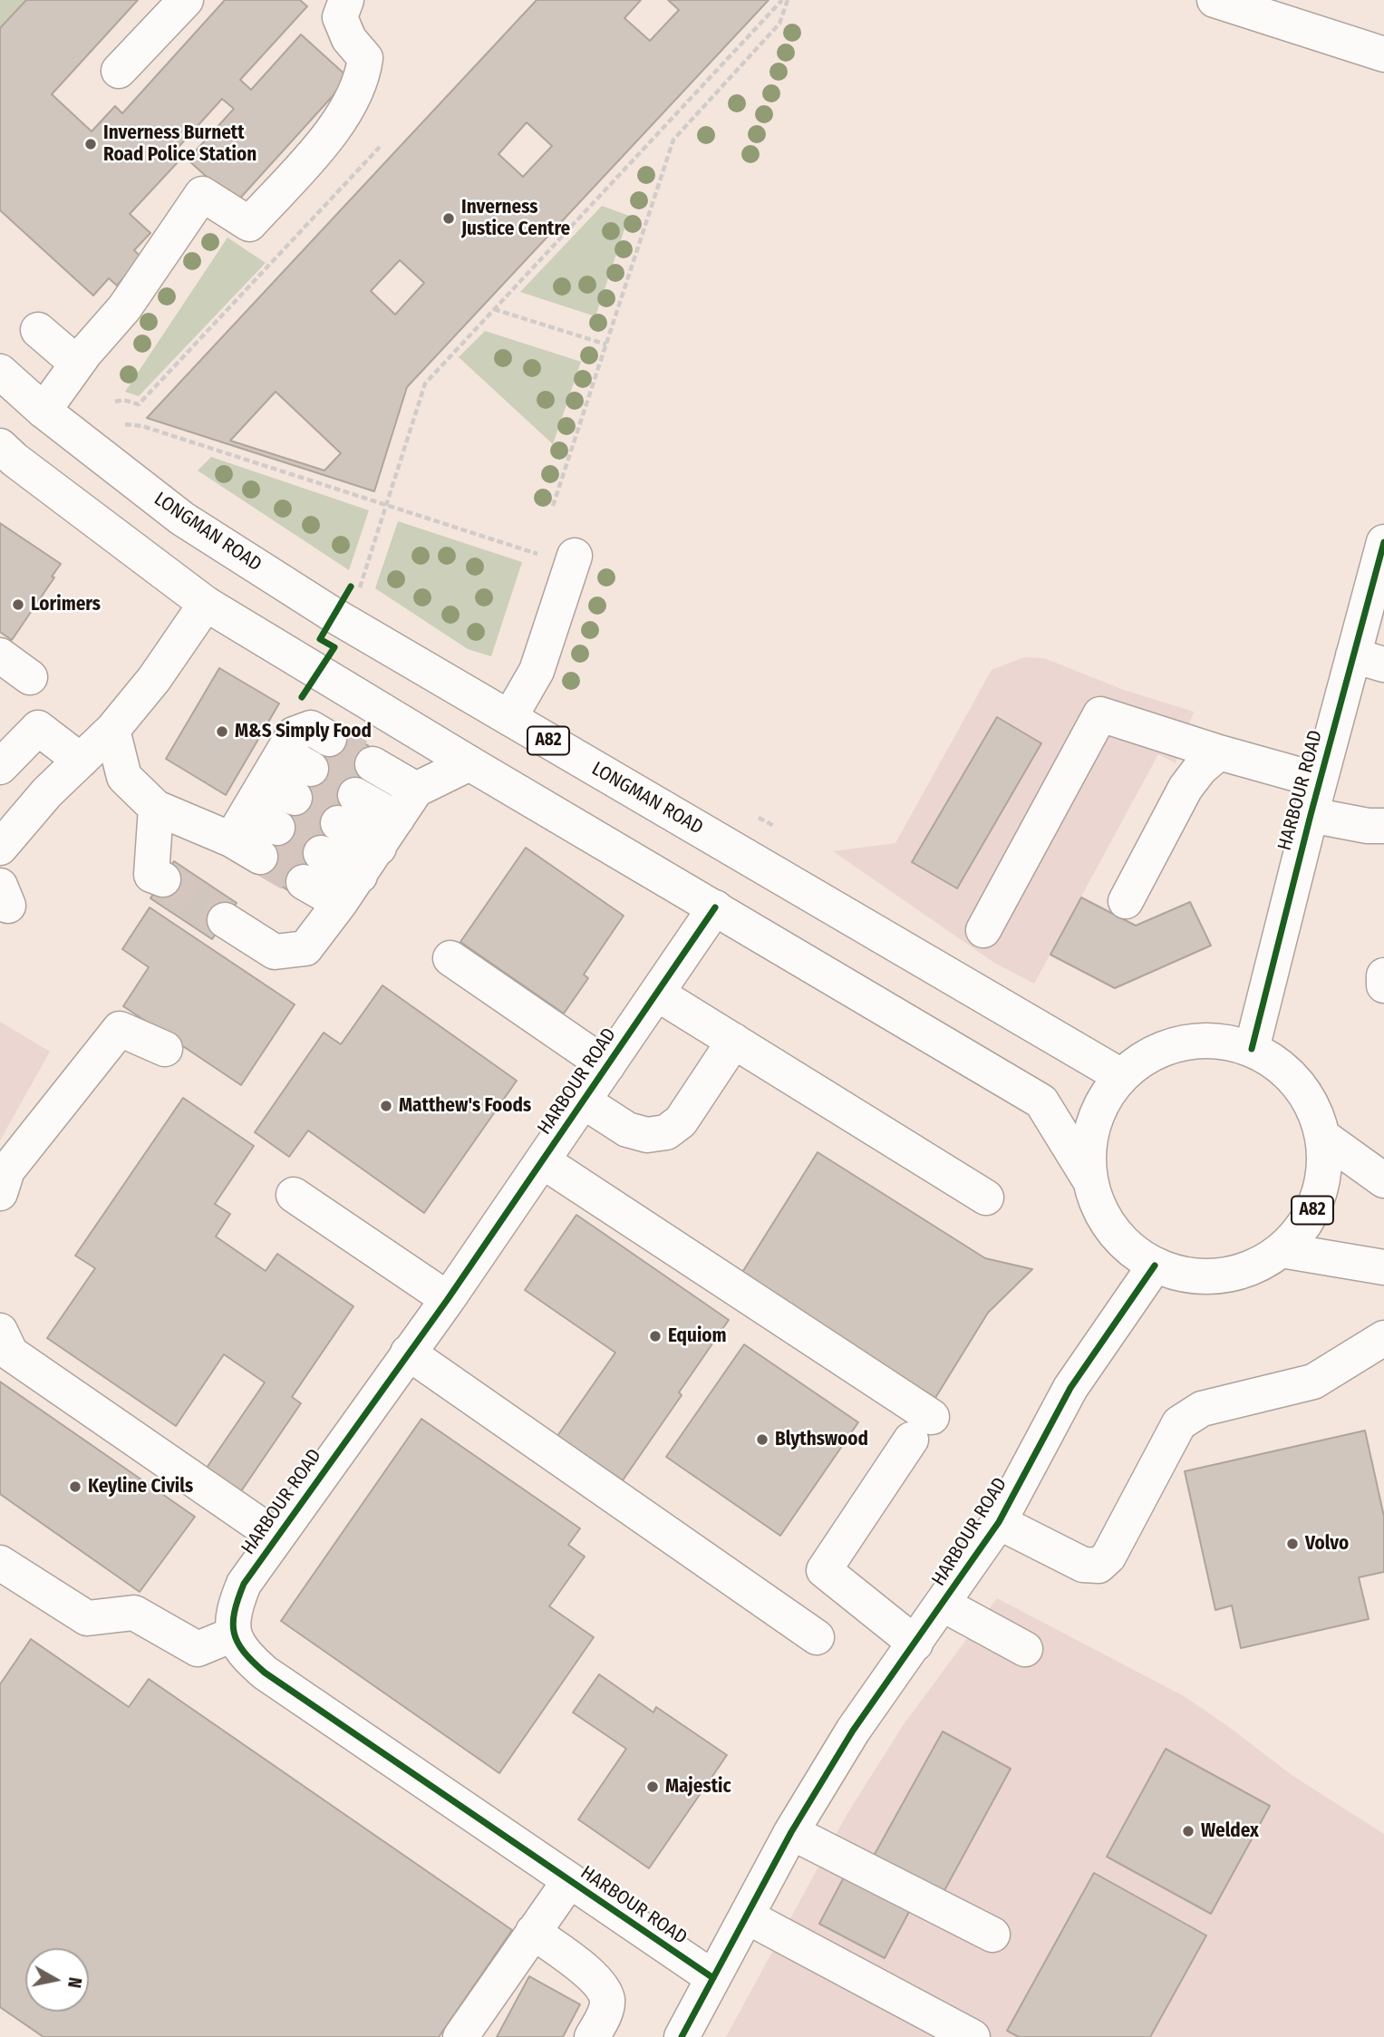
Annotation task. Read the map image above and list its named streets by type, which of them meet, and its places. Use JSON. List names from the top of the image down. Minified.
{"streets":{"main road":["LONGMAN ROAD","A82","HARBOUR ROAD"]},"crossings":[["LONGMAN ROAD","A82"],["A82","HARBOUR ROAD"]],"places":["Inverness Burnett Road Police Station","Inverness Justice Centre","Lorimers","M&S Simply Food","Matthew's Foods","Equiom","Blythswood","Keyline Civils","Volvo","Majestic","Weldex"],"north":"right"}
